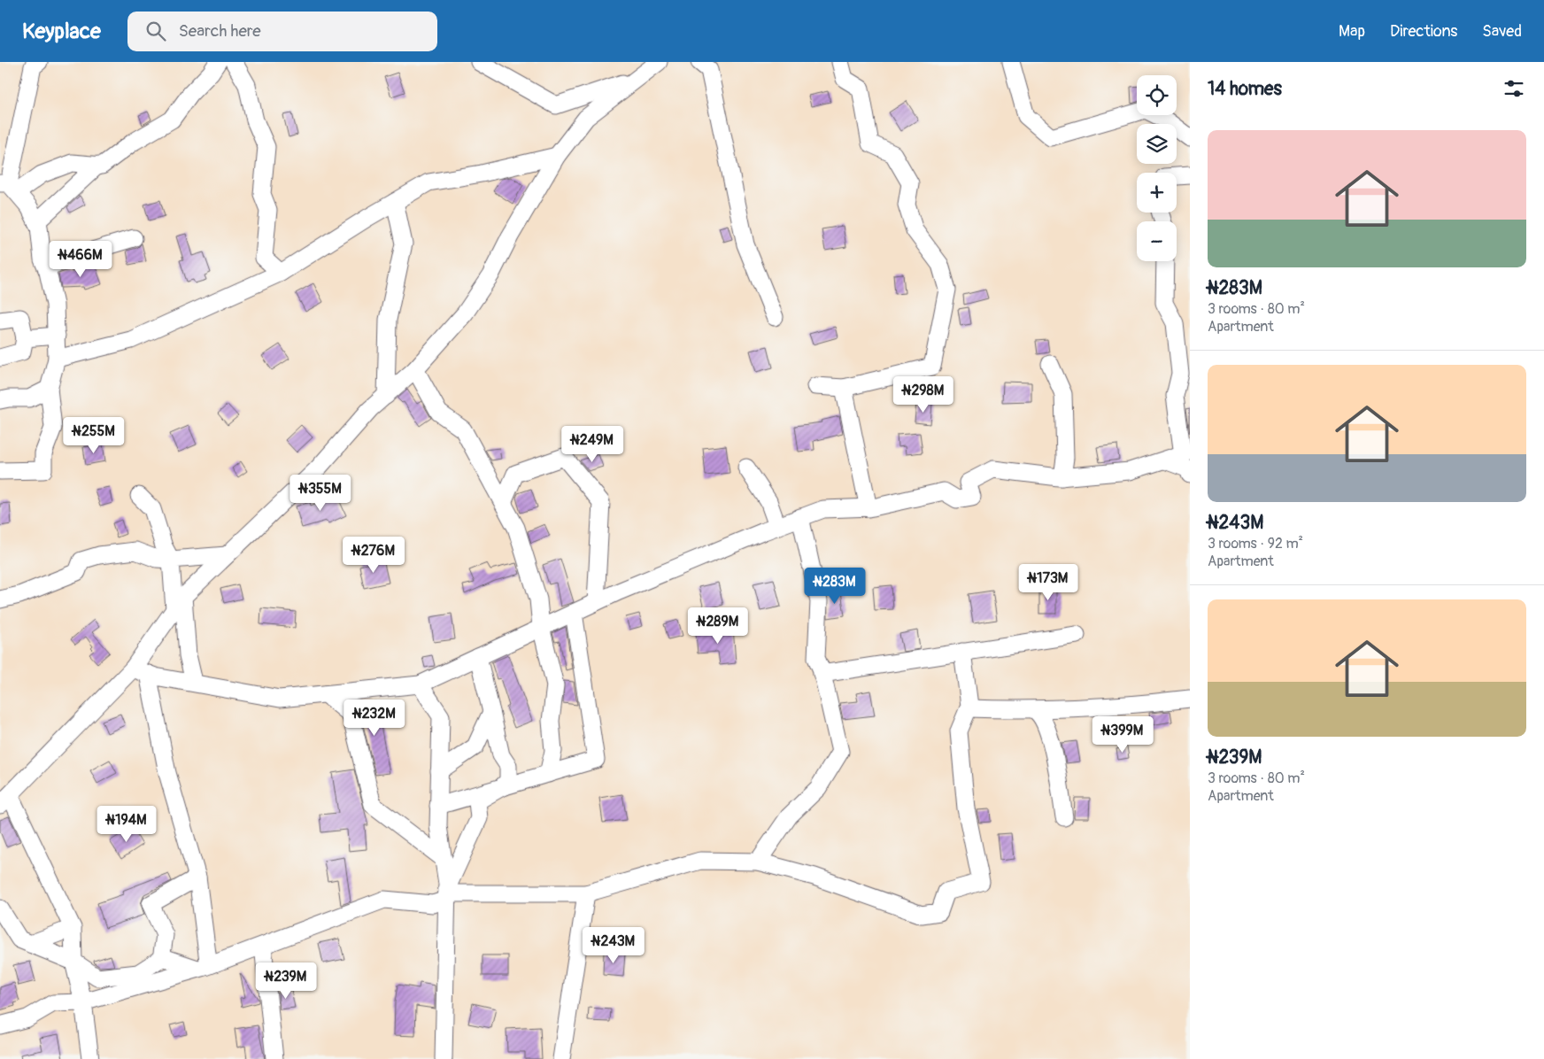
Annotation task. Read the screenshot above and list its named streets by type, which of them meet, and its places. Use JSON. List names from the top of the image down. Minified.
{"page":{"header":"Keyplace","search":"Search here","nav":["Map","Directions","Saved"],"heading":"14 homes","map_buttons":["+","−"],"list":[{"name":"₦283M","note":"3 rooms · 80 m² · Apartment"},{"name":"₦243M","note":"3 rooms · 92 m² · Apartment"},{"name":"₦239M","note":"3 rooms · 80 m² · Apartment"}],"price":["₦466M","₦298M","₦255M","₦249M","₦355M","₦276M","₦173M","₦283M","₦289M","₦232M","₦399M","₦194M","₦243M","₦239M"]}}
